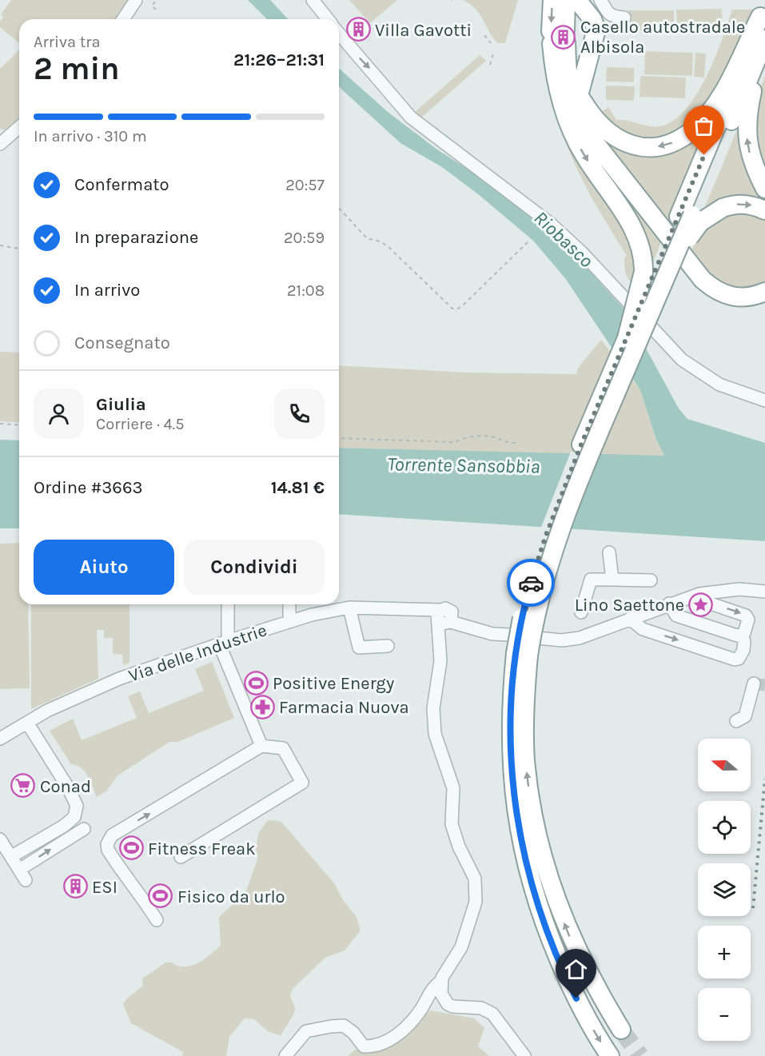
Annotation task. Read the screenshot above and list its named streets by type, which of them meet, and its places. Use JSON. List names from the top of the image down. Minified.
{"streets":{"street":["Via delle Industrie"]},"water":["Riobasco","Torrente Sansobbia"],"places":{"building":["Villa Gavotti","Casello autostradale Albisola","ESI"],"place":["Lino Saettone"],"sports":["Positive Energy","Fitness Freak","Fisico da urlo"],"pharmacy":["Farmacia Nuova"],"supermarket":["Conad"]},"north":"left","page":{"heading":["2 min","Arriva tra","21:26–21:31"],"panel":["Giulia","Corriere · 4.5","Ordine #3663","14.81 €"],"bar":"In arrivo · 310 m","list":[["Confermato","20:57"],["In preparazione","20:59"],["In arrivo","21:08"],"Consegnato"],"buttons":["Aiuto","Condividi"],"map_buttons":["+","−"]}}
